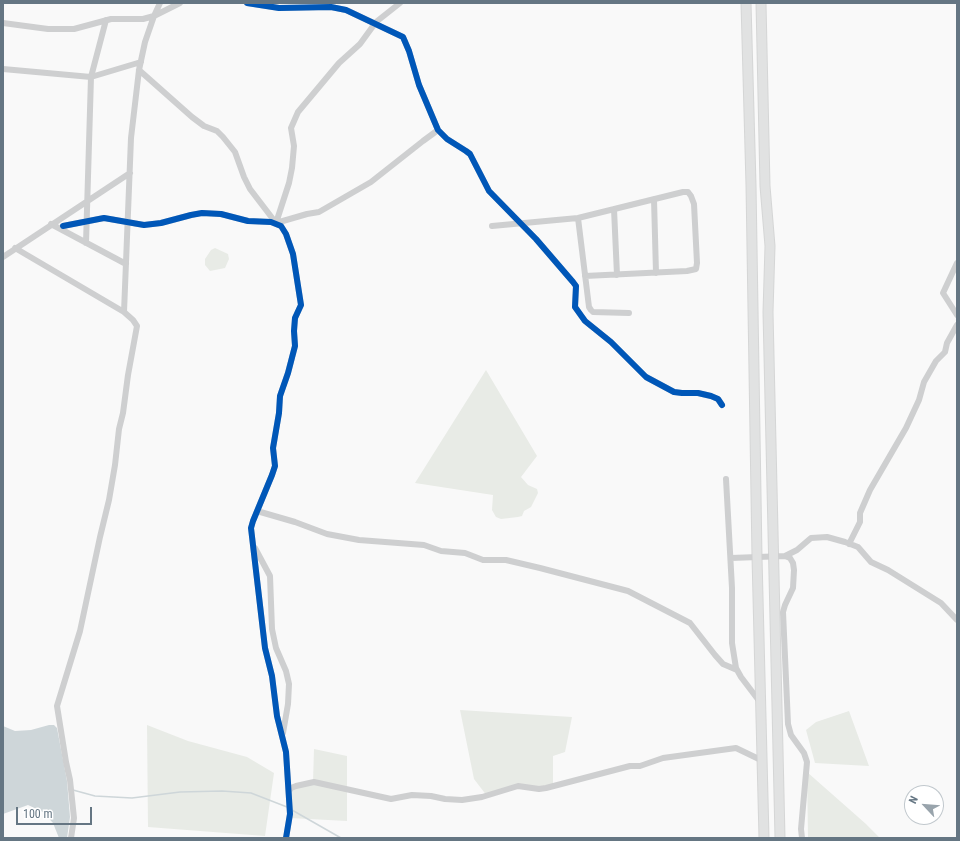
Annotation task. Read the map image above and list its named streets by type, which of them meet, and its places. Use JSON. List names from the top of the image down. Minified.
{"scale_bar":"100 m","north":"top left"}
